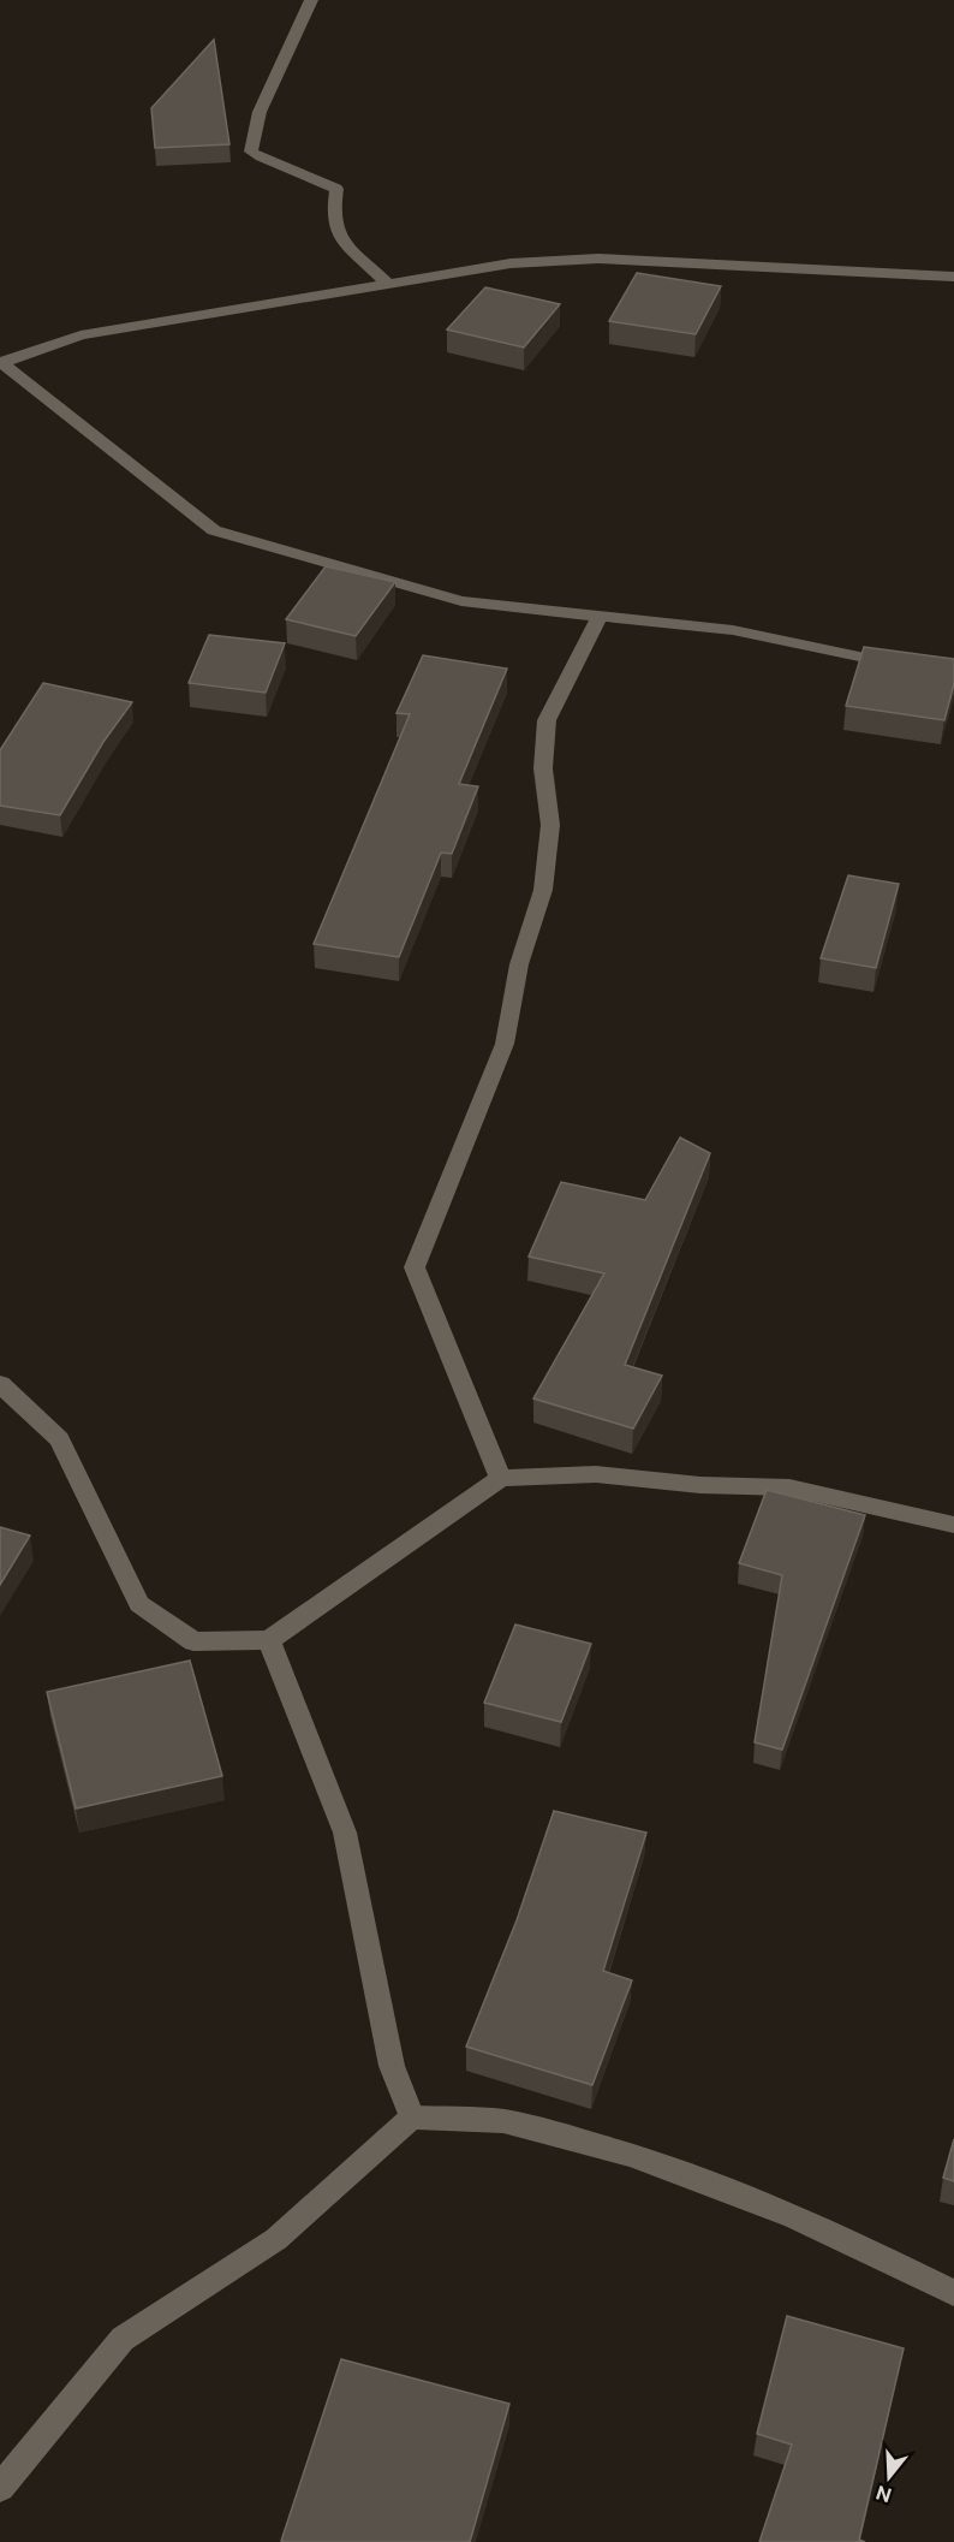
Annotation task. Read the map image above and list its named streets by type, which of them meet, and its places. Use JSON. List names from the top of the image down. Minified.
{"north":"bottom"}
